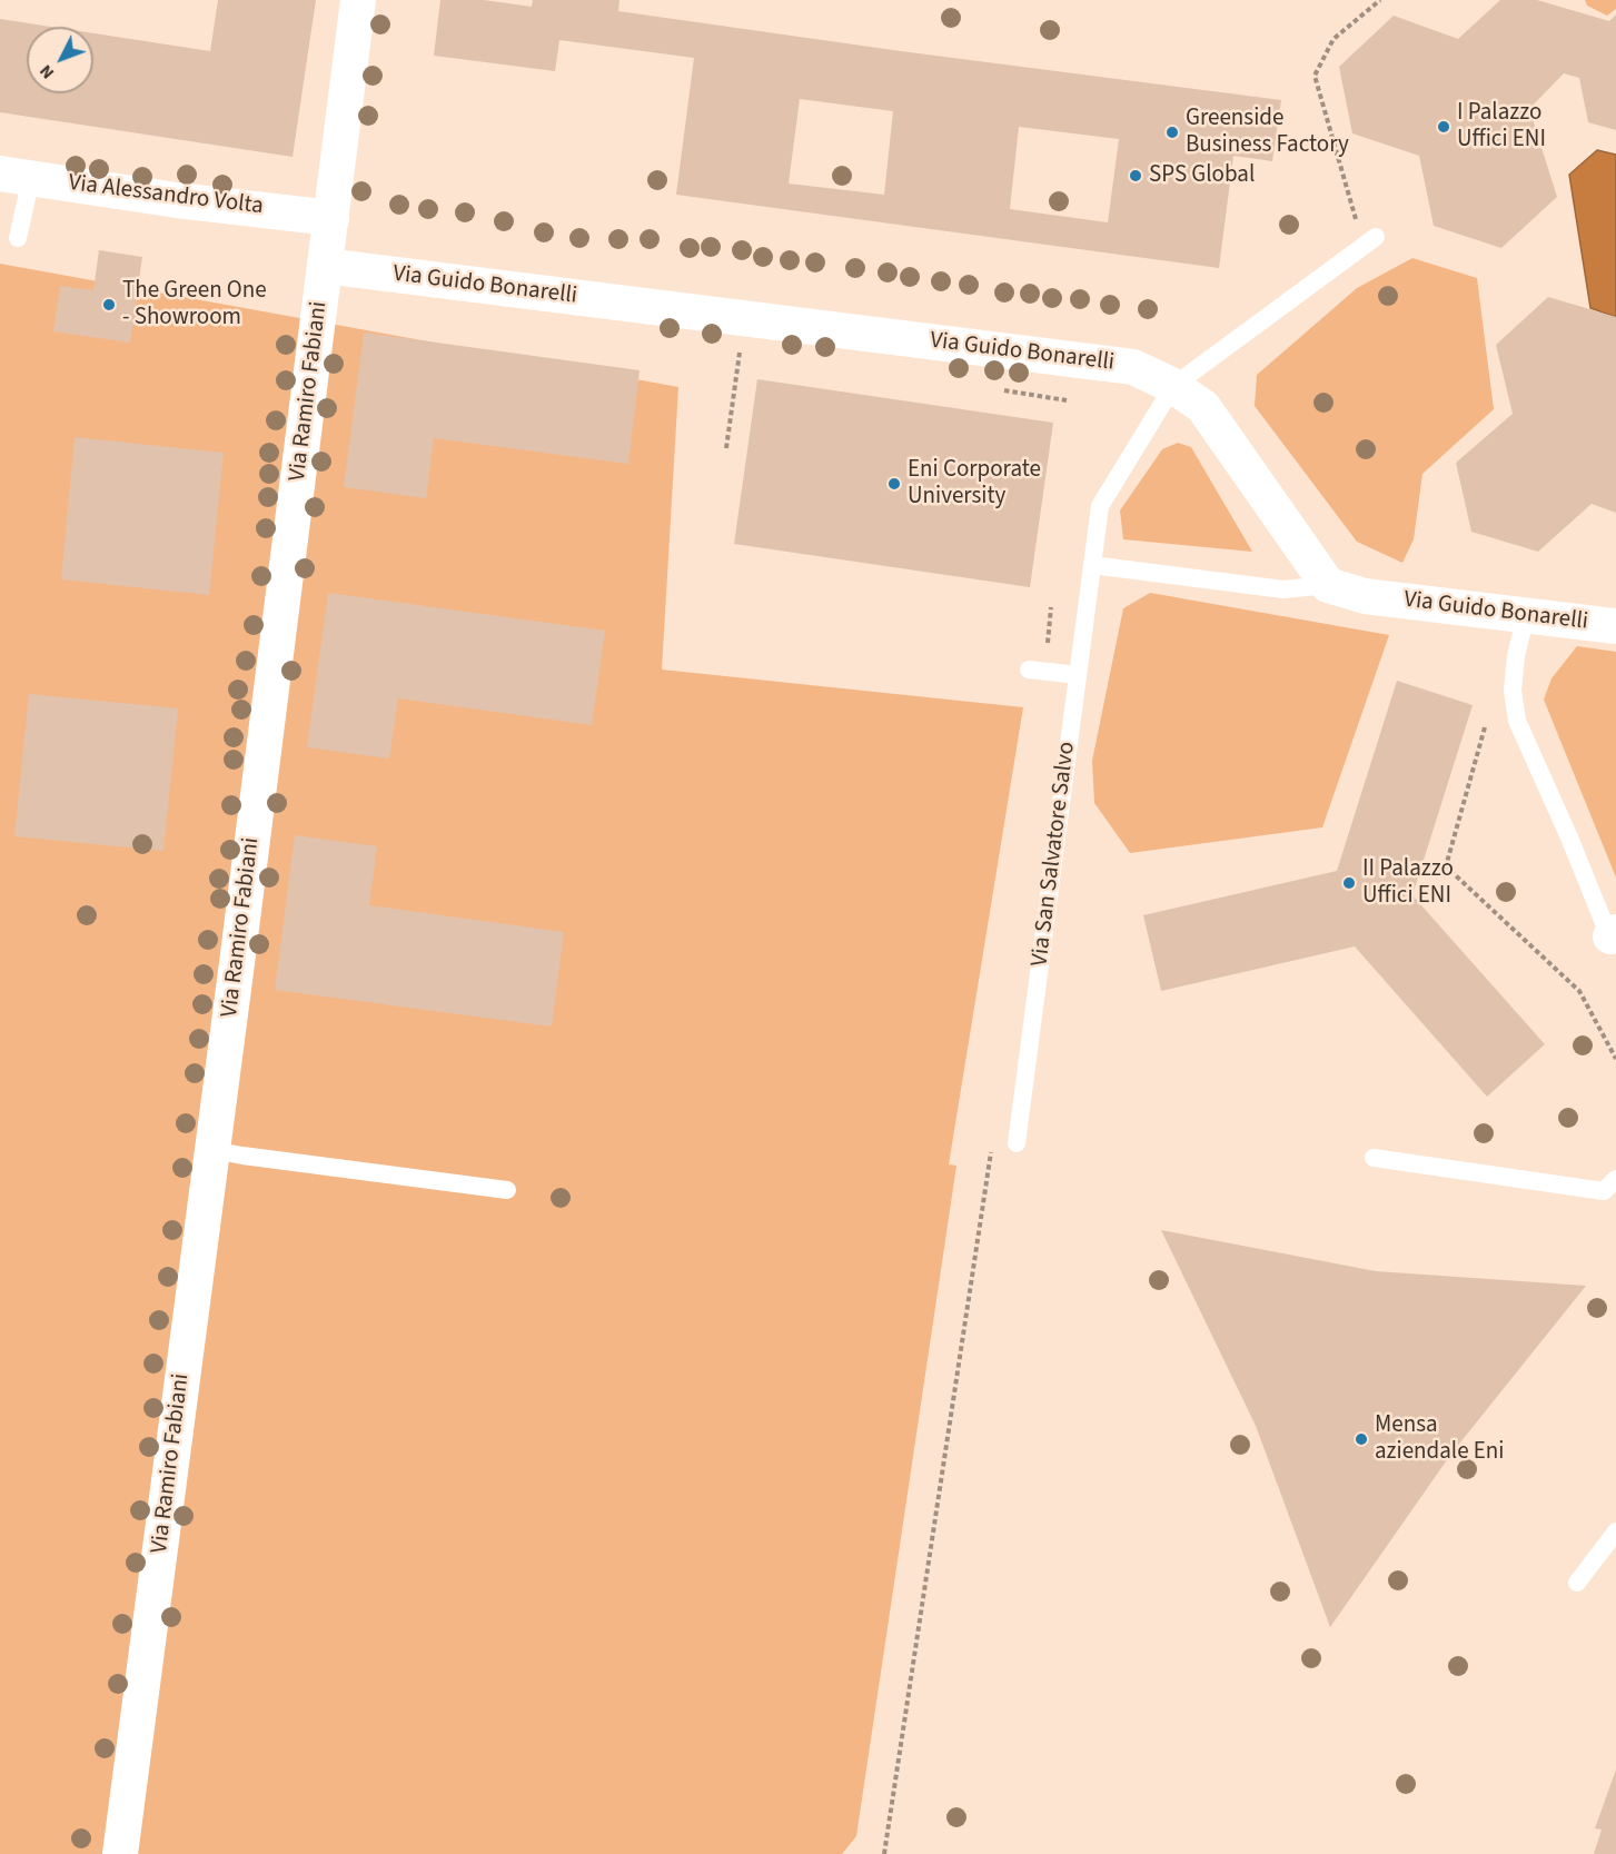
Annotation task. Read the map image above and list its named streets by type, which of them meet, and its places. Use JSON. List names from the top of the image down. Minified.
{"streets":{"street":["Via Alessandro Volta","Via Guido Bonarelli","Via Ramiro Fabiani"],"lane":["Via San Salvatore Salvo"]},"crossings":[["Via Alessandro Volta","Via Ramiro Fabiani"],["Via Guido Bonarelli","Via Ramiro Fabiani"],["Via Guido Bonarelli","Via San Salvatore Salvo"]],"places":["I Palazzo Uffici ENI","Greenside Business Factory","SPS Global","The Green One - Showroom","Eni Corporate University","II Palazzo Uffici ENI","Mensa aziendale Eni"],"north":"bottom left"}
